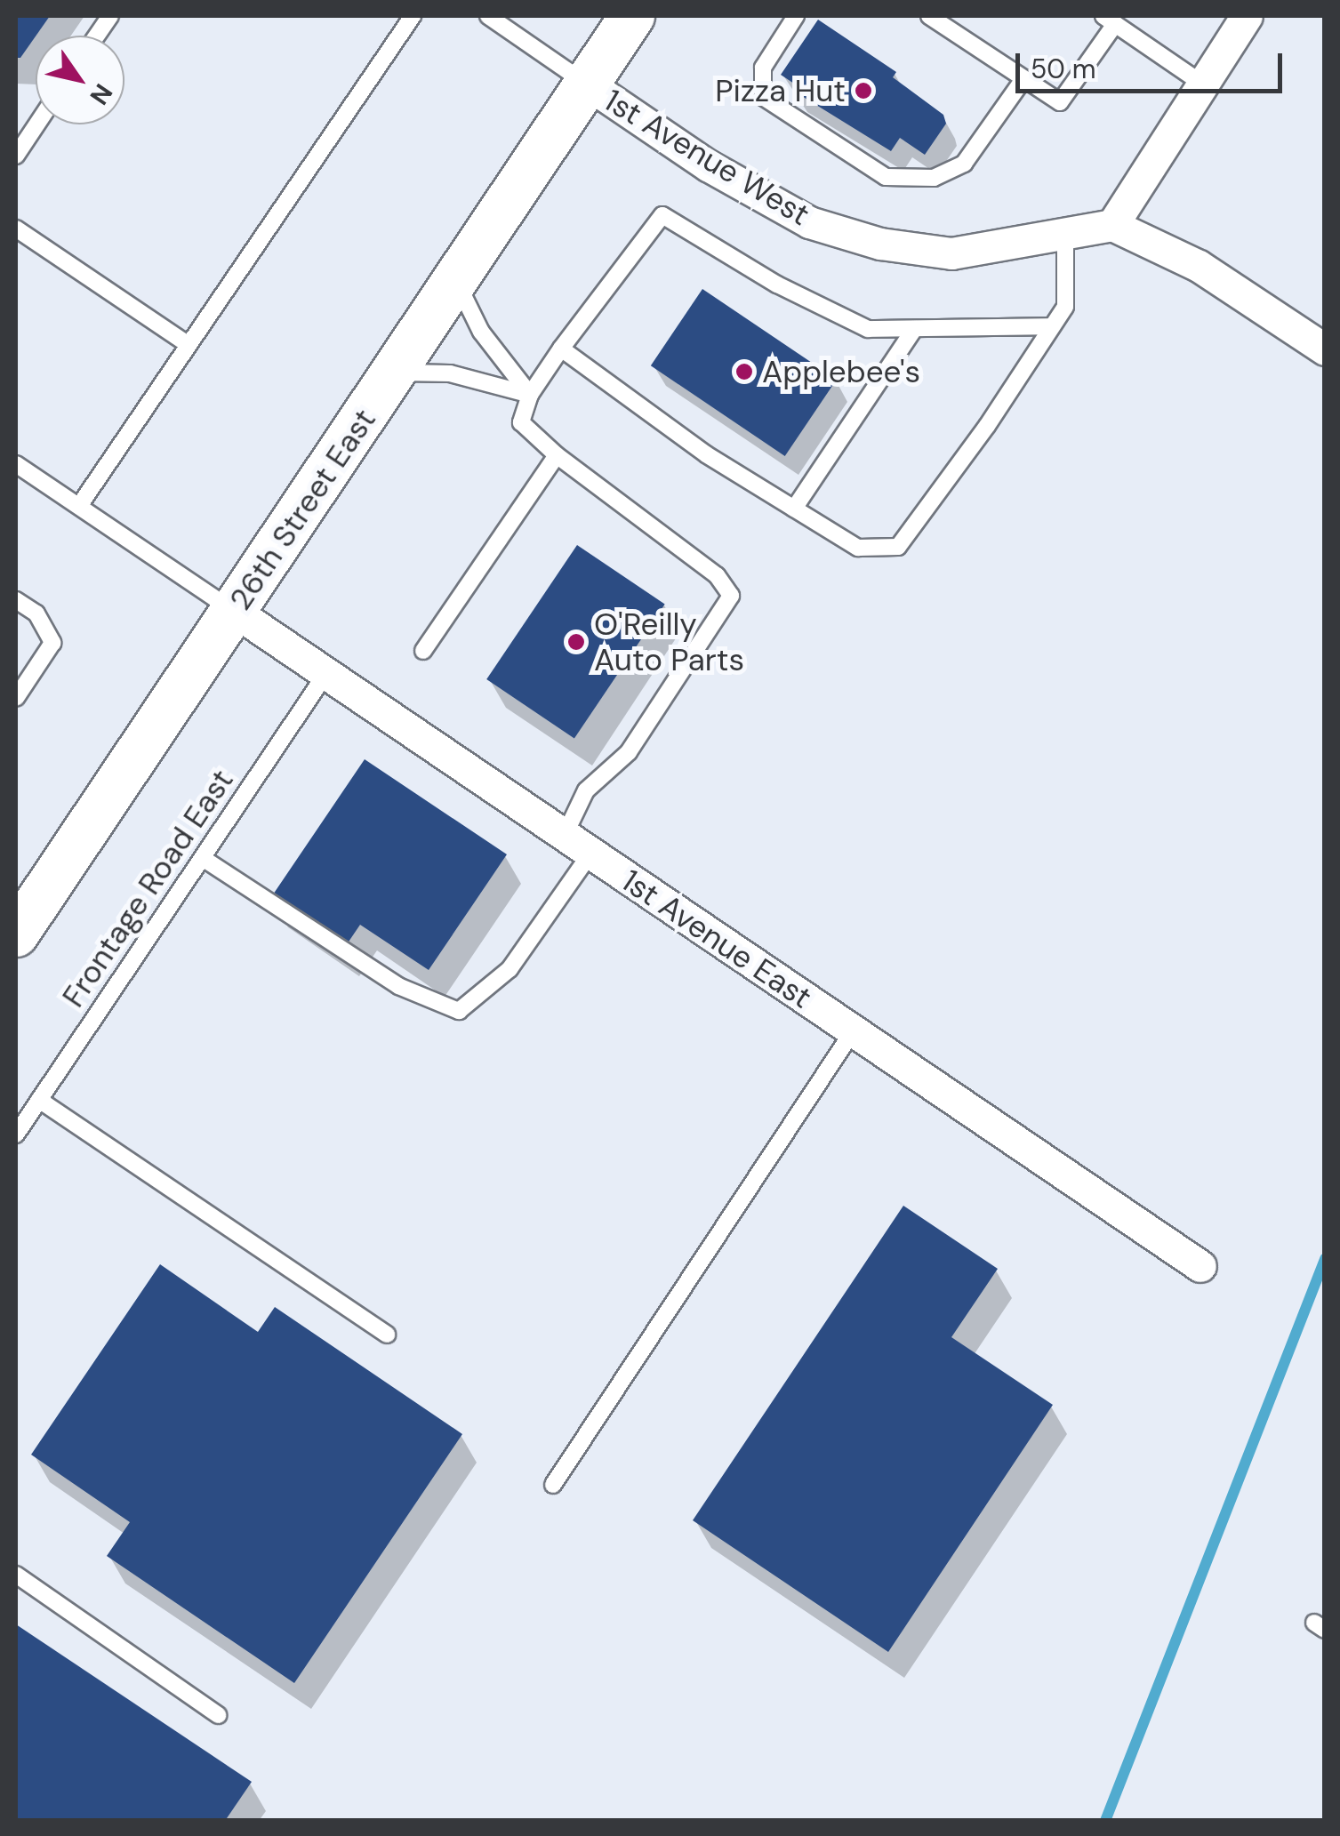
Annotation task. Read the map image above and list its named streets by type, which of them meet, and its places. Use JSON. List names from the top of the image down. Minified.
{"streets":{"main road":["26th Street East"],"street":["1st Avenue West","1st Avenue East"],"lane":["Frontage Road East"]},"crossings":[["1st Avenue West","26th Street East"],["26th Street East","1st Avenue East"],["Frontage Road East","1st Avenue East"]],"places":["Pizza Hut","Applebee's","O'Reilly Auto Parts"],"scale_bar":"50 m","north":"bottom right"}
